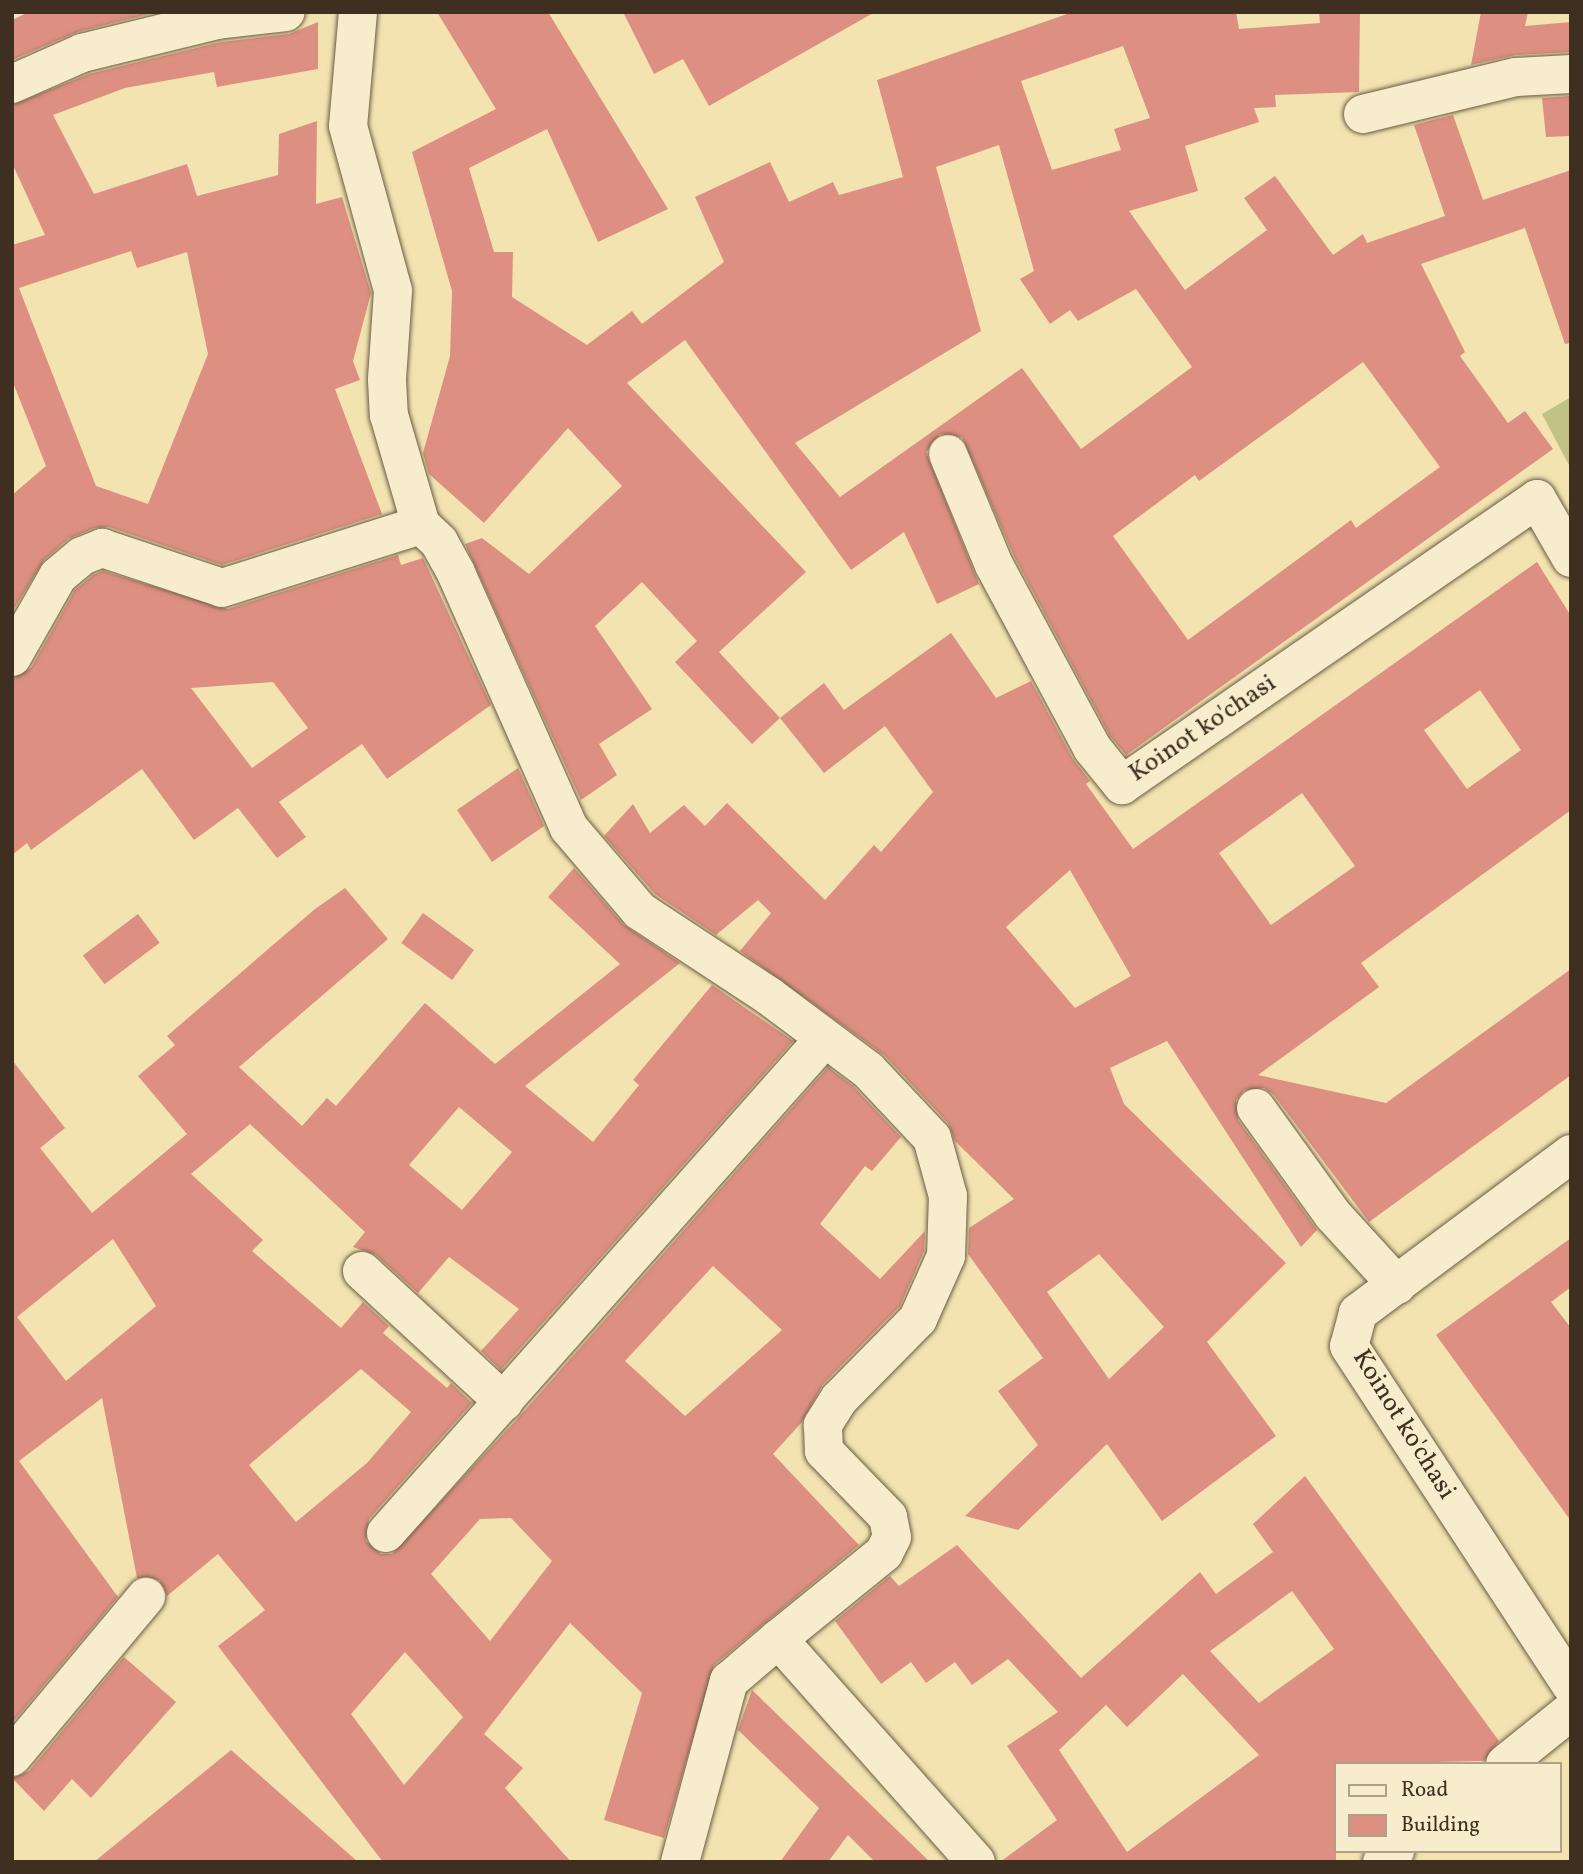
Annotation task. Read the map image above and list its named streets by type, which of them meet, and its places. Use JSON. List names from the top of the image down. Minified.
{"streets":{"street":["Koinot ko'chasi"]},"legend":["Road","Building"]}
